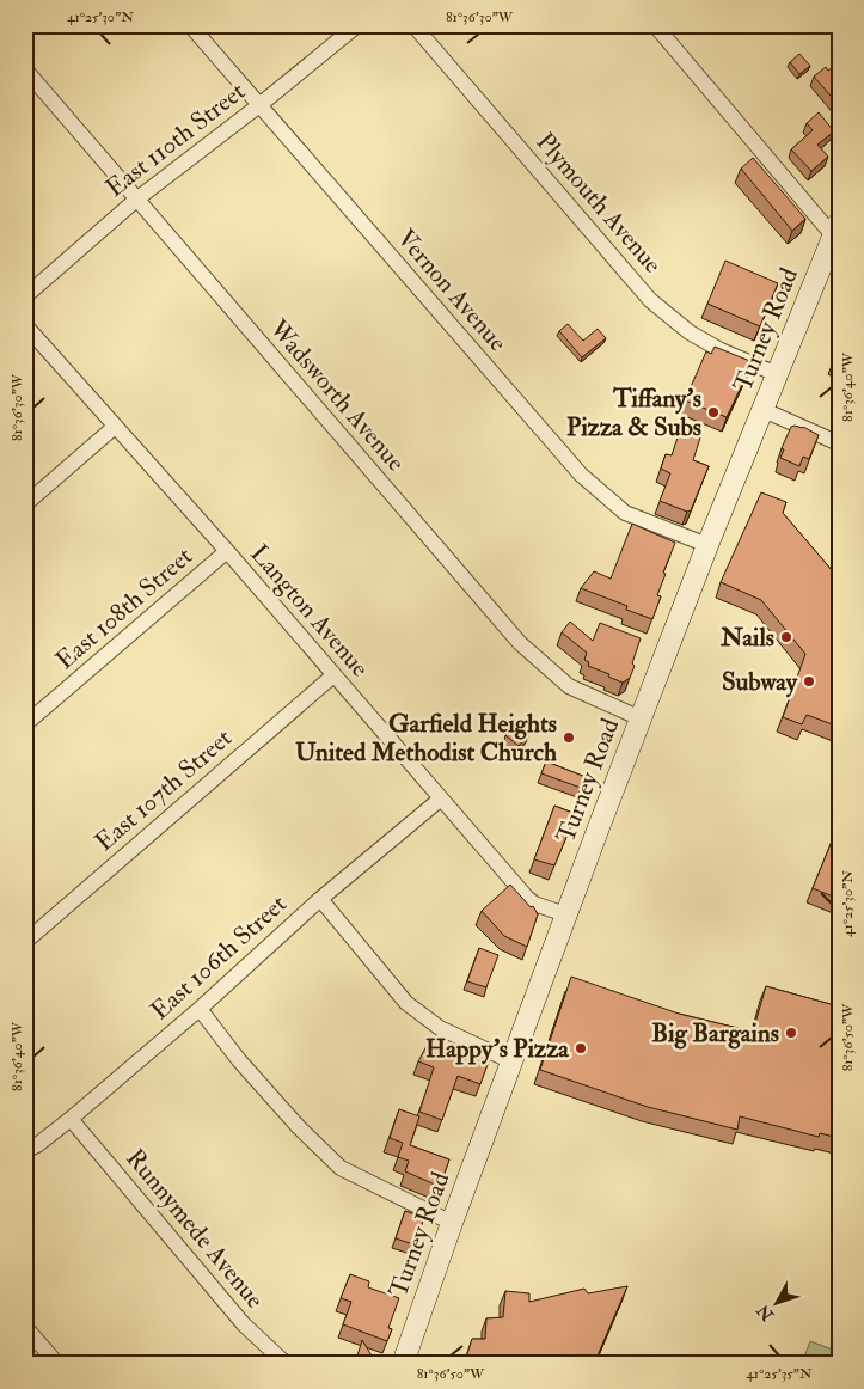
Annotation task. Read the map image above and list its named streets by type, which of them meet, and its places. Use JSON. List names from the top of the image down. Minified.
{"streets":{"main road":["Turney Road"],"street":["East 110th Street","Plymouth Avenue","Vernon Avenue","Wadsworth Avenue","East 108th Street","Langton Avenue","East 107th Street","East 106th Street","Runnymede Avenue"]},"crossings":[["East 110th Street","Vernon Avenue"],["East 110th Street","Wadsworth Avenue"],["Plymouth Avenue","Turney Road"],["Vernon Avenue","Turney Road"],["Turney Road","Wadsworth Avenue"],["Turney Road","Langton Avenue"],["East 108th Street","Langton Avenue"],["Langton Avenue","East 107th Street"],["Langton Avenue","East 106th Street"],["East 106th Street","Runnymede Avenue"]],"places":["Tiffany’s Pizza & Subs","Nails","Subway","Garfield Heights United Methodist Church","Big Bargains","Happy's Pizza"],"north":"bottom left","coordinates":["41°25'30\"N","81°36'30\"W","81°36'40\"W","81°36'50\"W","41°25'35\"N"]}
